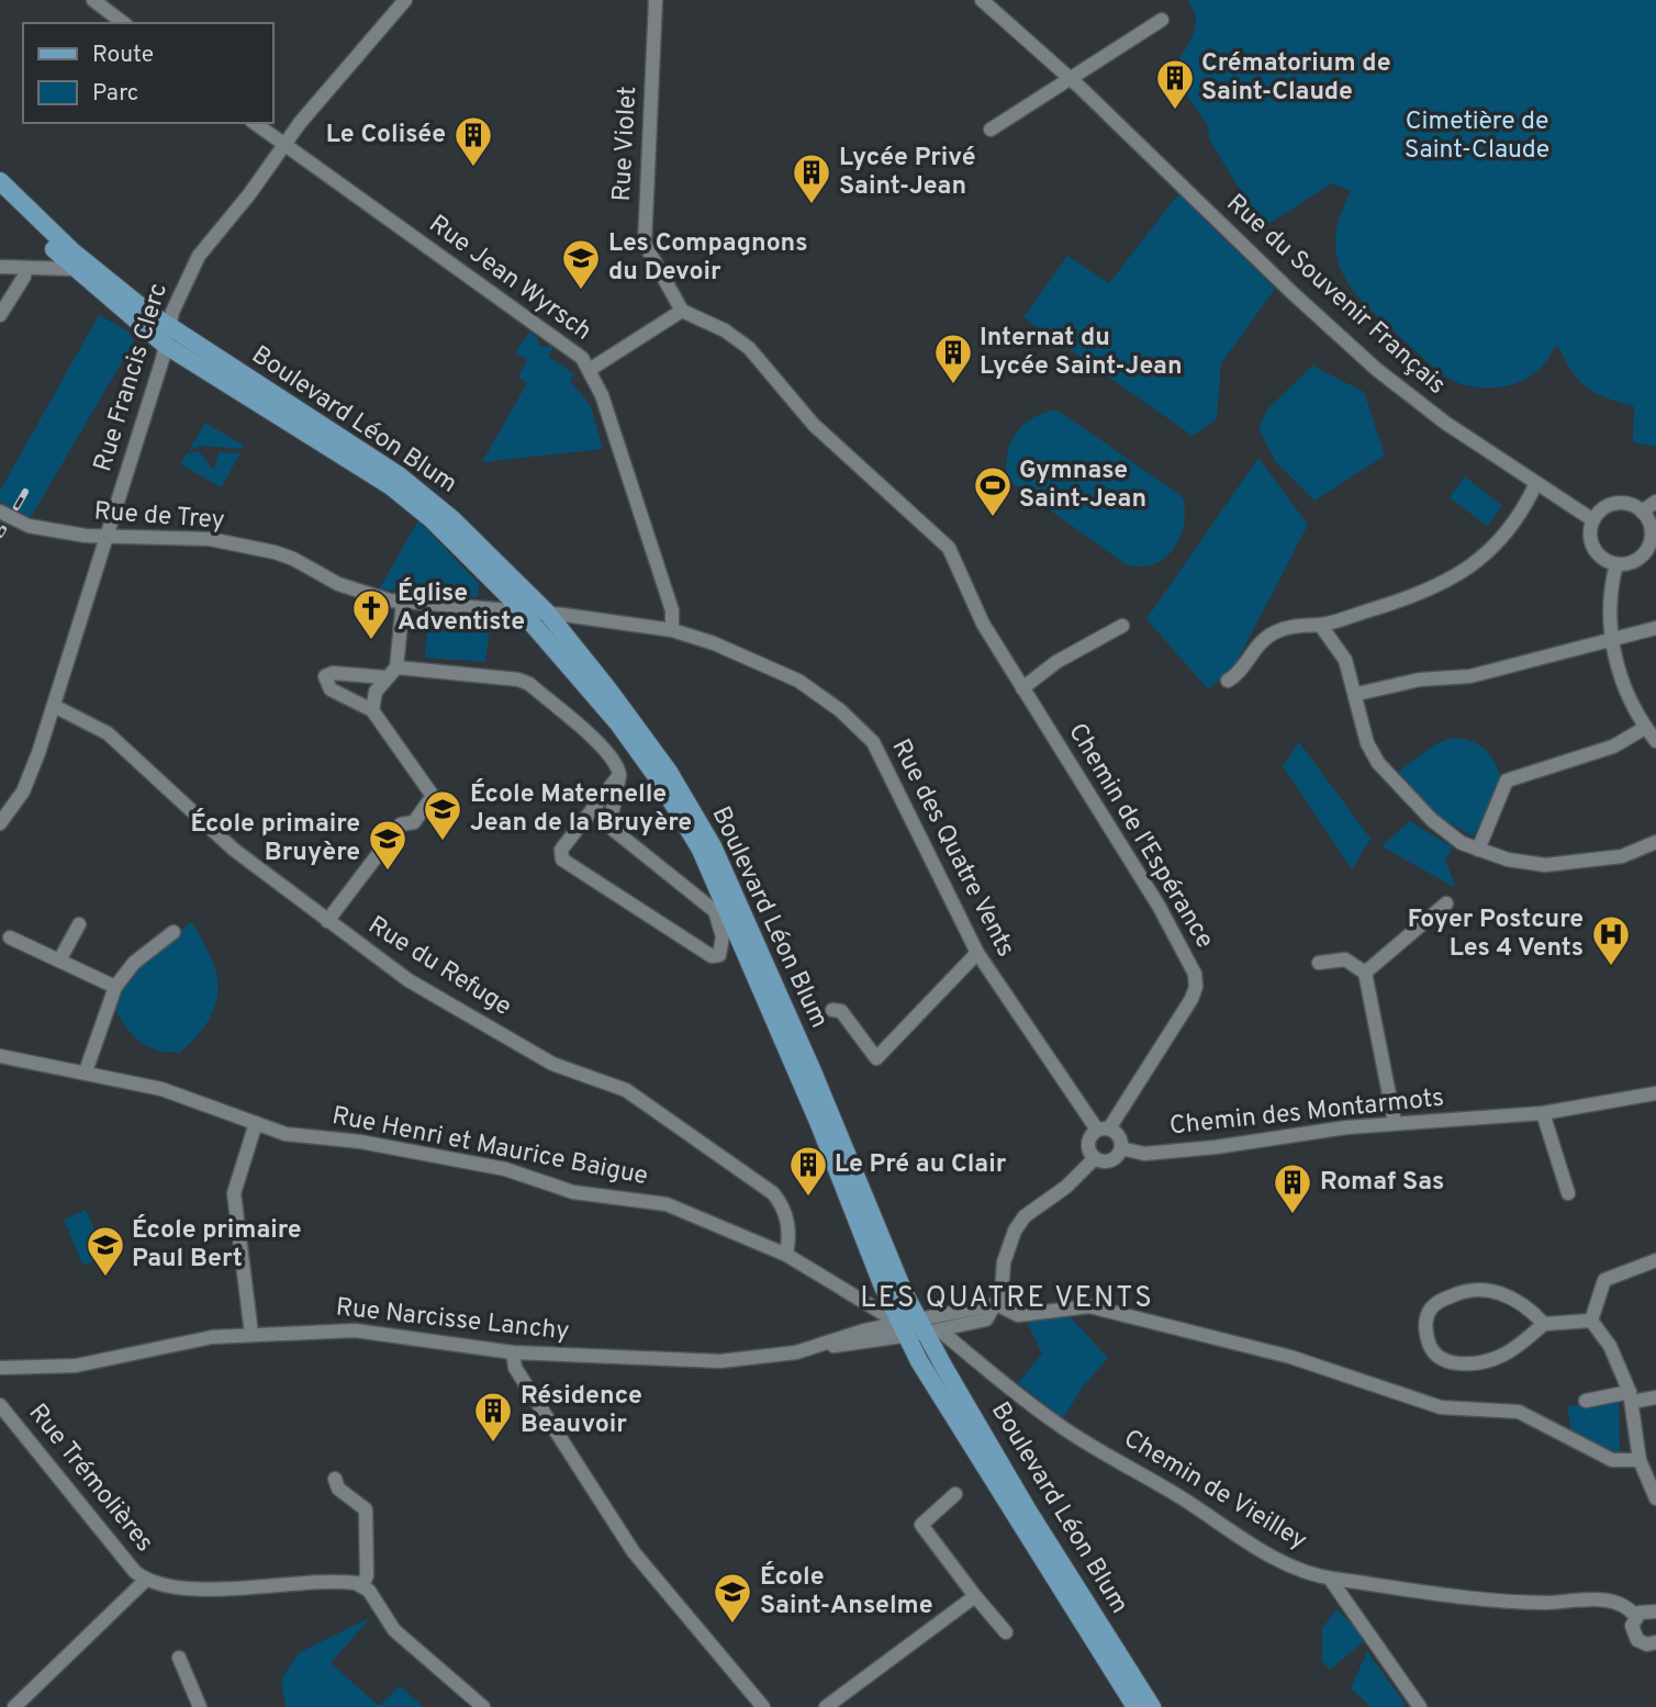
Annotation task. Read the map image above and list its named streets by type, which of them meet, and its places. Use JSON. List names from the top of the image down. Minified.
{"streets":{"main road":["Boulevard Léon Blum"],"street":["Rue Violet","Rue Jean Wyrsch","Rue du Souvenir Français","Rue Francis Clerc","Rue de Trey","Chemin de l'Espérance","Rue des Quatre Vents","Rue du Refuge","Chemin des Montarmots","Rue Henri et Maurice Baigue","Rue Narcisse Lanchy","Rue Trémolières","Chemin de Vieilley"]},"crossings":[["Rue Violet","Chemin de l'Espérance"],["Rue Jean Wyrsch","Rue Francis Clerc"],["Rue Jean Wyrsch","Rue de Trey"],["Rue Jean Wyrsch","Rue des Quatre Vents"],["Rue Francis Clerc","Boulevard Léon Blum"],["Rue Francis Clerc","Rue de Trey"],["Rue Francis Clerc","Rue du Refuge"],["Boulevard Léon Blum","Rue de Trey"],["Boulevard Léon Blum","Rue Henri et Maurice Baigue"],["Boulevard Léon Blum","Rue Narcisse Lanchy"],["Boulevard Léon Blum","Chemin de Vieilley"],["Rue de Trey","Rue des Quatre Vents"],["Chemin de l'Espérance","Rue des Quatre Vents"],["Chemin de l'Espérance","Chemin des Montarmots"],["Rue des Quatre Vents","Chemin des Montarmots"],["Rue du Refuge","Rue Henri et Maurice Baigue"],["Rue Henri et Maurice Baigue","Rue Narcisse Lanchy"],["Rue Narcisse Lanchy","Chemin de Vieilley"]],"districts":["LES QUATRE VENTS"],"parks":["Cimetière de Saint-Claude"],"places":{"building":["Crématorium de Saint-Claude","Le Colisée","Lycée Privé Saint-Jean","Internat du Lycée Saint-Jean","Le Pré au Clair","Romaf Sas","Résidence Beauvoir"],"school or university":["Les Compagnons du Devoir","École Maternelle Jean de la Bruyère","École primaire Bruyère","École primaire Paul Bert","École Saint-Anselme"],"sports":["Gymnase Saint-Jean"],"church":["Église Adventiste"],"hospital":["Foyer Postcure Les 4 Vents"]},"legend":["Route","Parc"]}
